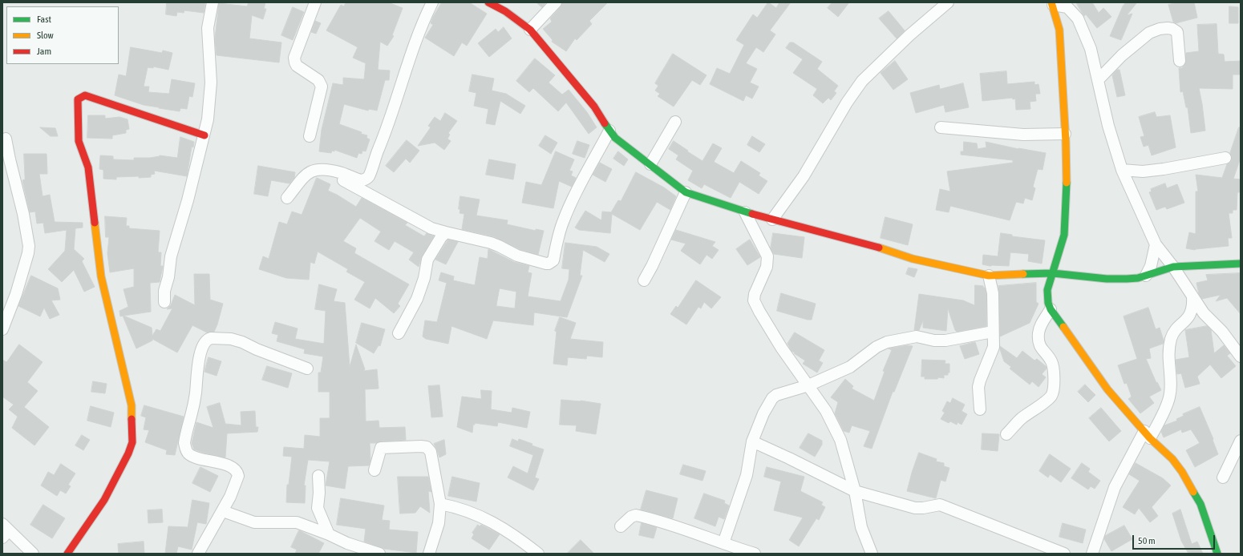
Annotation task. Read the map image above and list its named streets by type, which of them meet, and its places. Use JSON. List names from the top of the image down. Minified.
{"legend":["Fast","Slow","Jam"],"scale_bar":"50 m"}
